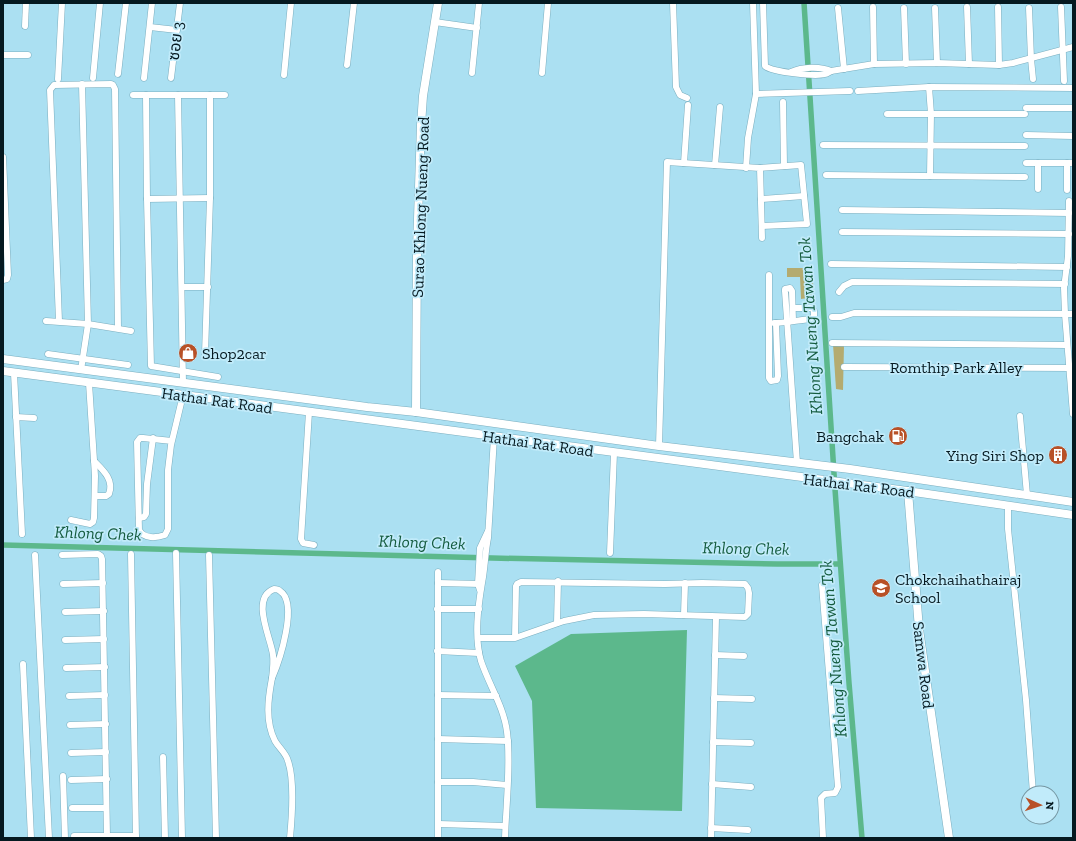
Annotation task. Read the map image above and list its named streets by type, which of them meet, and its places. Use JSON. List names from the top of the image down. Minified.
{"streets":{"main road":["Surao Khlong Nueng Road","Hathai Rat Road","Samwa Road"],"street":["ซอย 3","Romthip Park Alley"]},"crossings":[["Surao Khlong Nueng Road","Hathai Rat Road"],["Hathai Rat Road","Samwa Road"]],"water":["Khlong Nueng Tawan Tok","Khlong Chek"],"places":{"shop":["Shop2car"],"fuel station":["Bangchak"],"building":["Ying Siri Shop"],"school or university":["Chokchaihathairaj School"]},"north":"right"}
